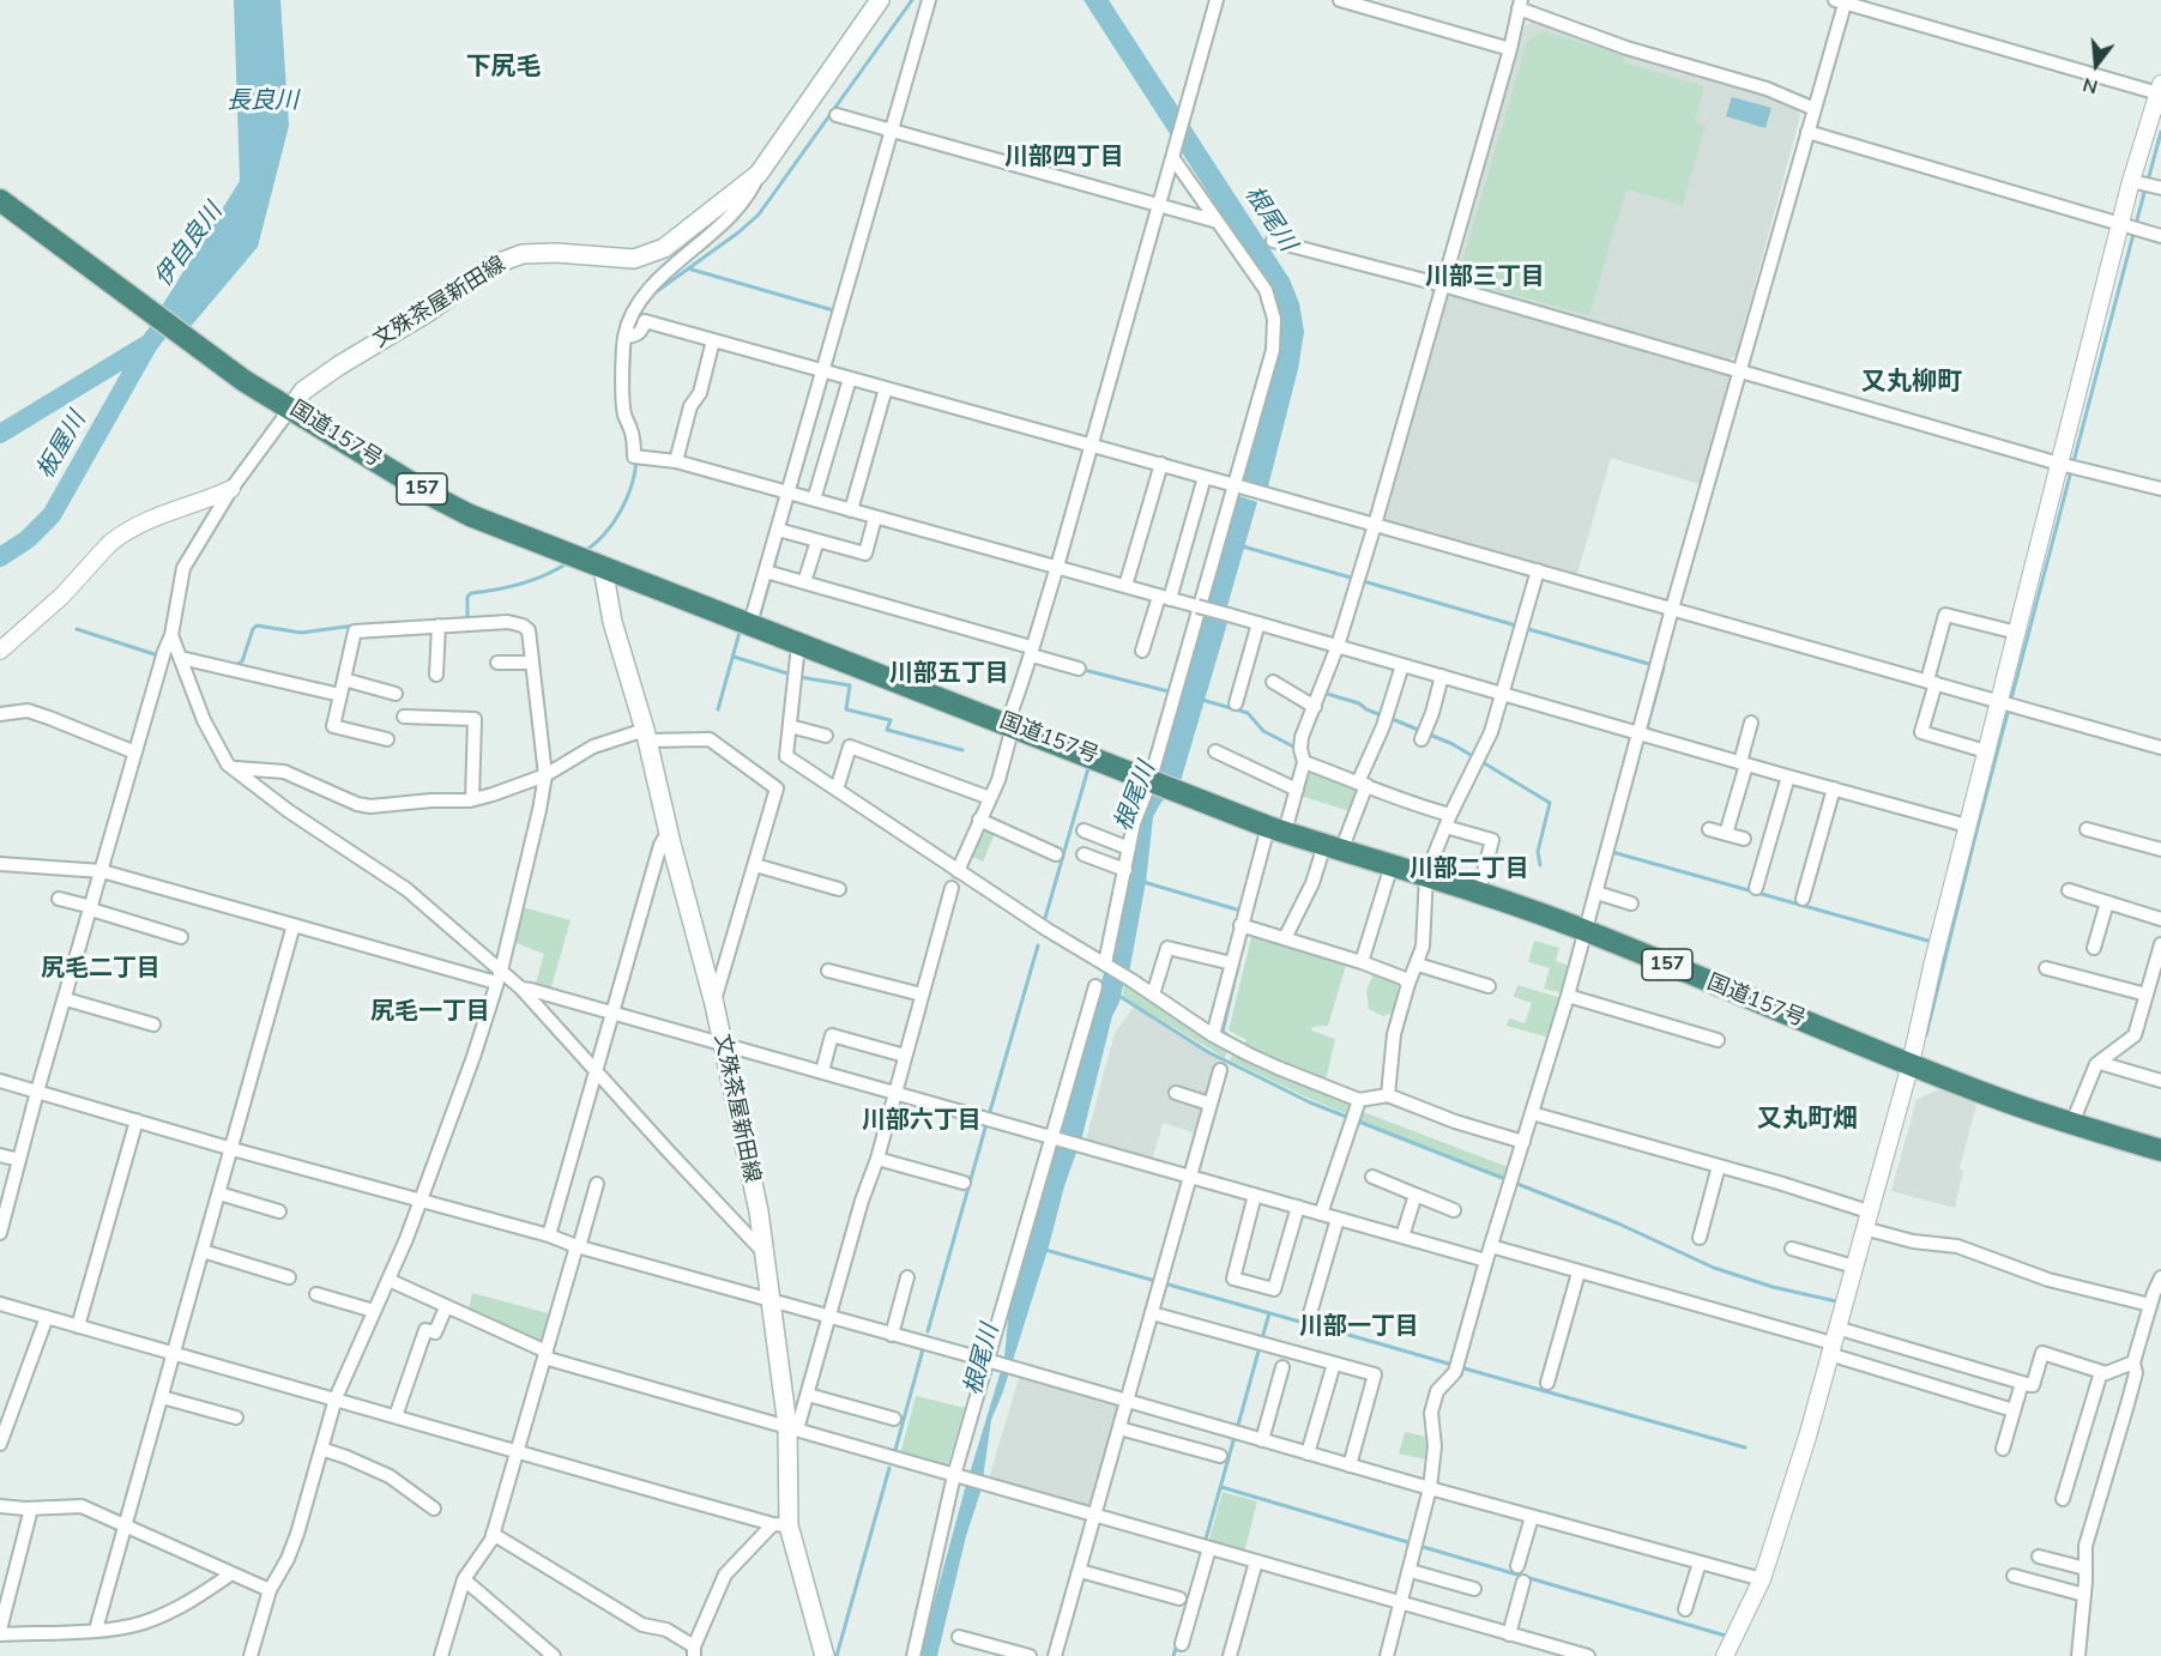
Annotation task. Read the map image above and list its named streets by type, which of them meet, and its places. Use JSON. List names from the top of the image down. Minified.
{"streets":{"highway":["国道157号","157"],"main road":["文殊茶屋新田線"]},"crossings":[["文殊茶屋新田線","国道157号"]],"districts":["下尻毛","川部四丁目","川部三丁目","又丸柳町","川部五丁目","川部二丁目","尻毛二丁目","尻毛一丁目","又丸町畑","川部六丁目","川部一丁目"],"water":["長良川","根尾川","伊自良川","板屋川"],"north":"bottom"}
